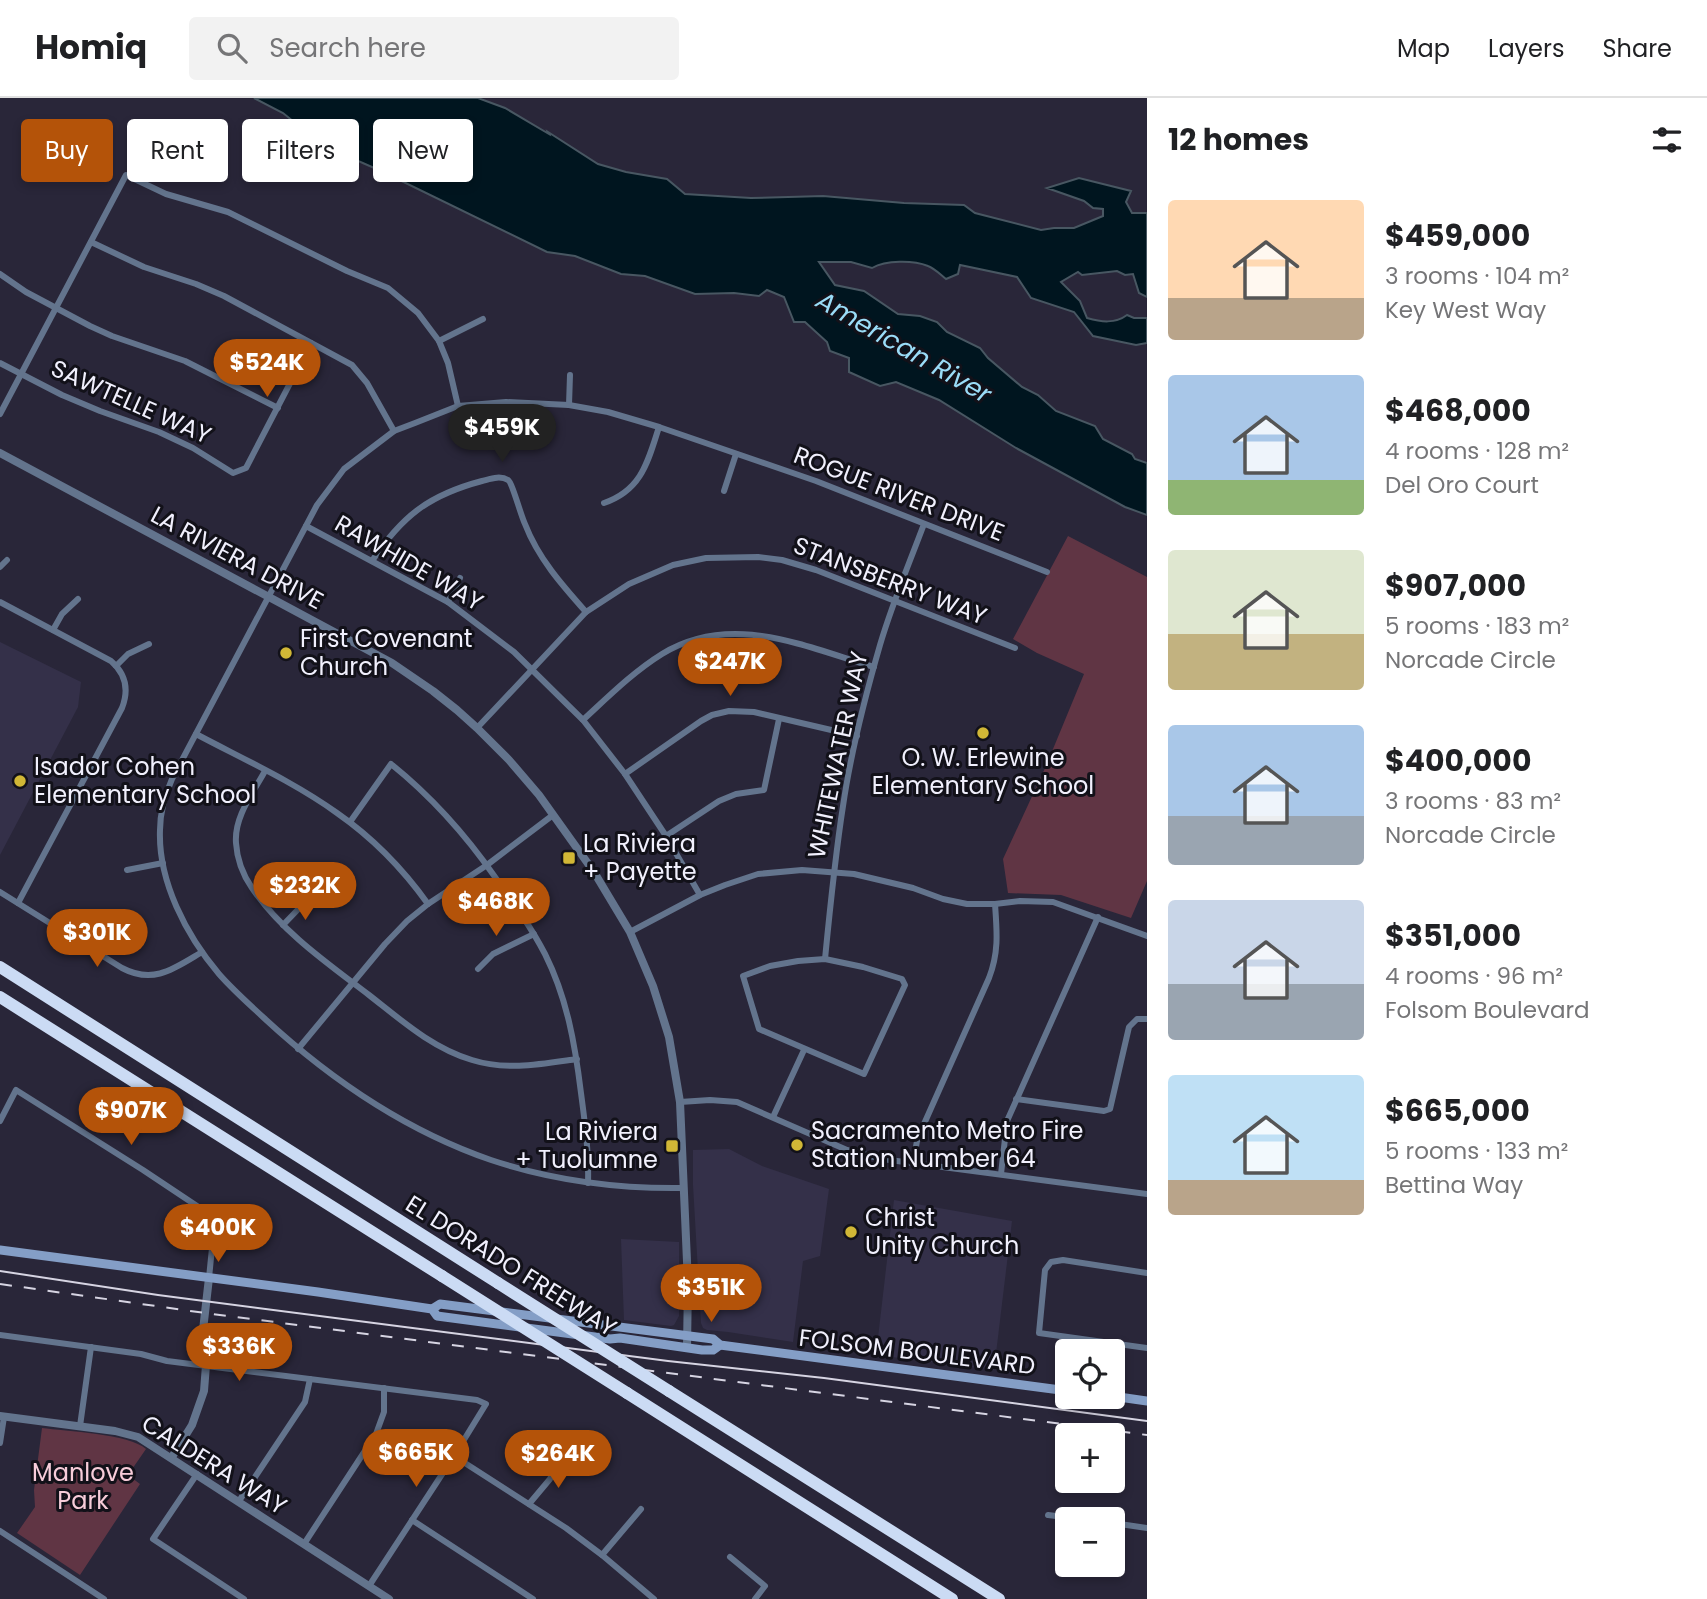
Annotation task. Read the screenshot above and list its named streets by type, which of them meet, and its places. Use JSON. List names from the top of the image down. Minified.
{"streets":{"highway":["EL DORADO FREEWAY"],"main road":["FOLSOM BOULEVARD"],"street":["SAWTELLE WAY","ROGUE RIVER DRIVE","LA RIVIERA DRIVE","RAWHIDE WAY","STANSBERRY WAY","WHITEWATER WAY","CALDERA WAY"]},"crossings":[["ROGUE RIVER DRIVE","LA RIVIERA DRIVE"],["ROGUE RIVER DRIVE","RAWHIDE WAY"],["ROGUE RIVER DRIVE","WHITEWATER WAY"],["LA RIVIERA DRIVE","STANSBERRY WAY"],["LA RIVIERA DRIVE","FOLSOM BOULEVARD"],["RAWHIDE WAY","STANSBERRY WAY"],["STANSBERRY WAY","WHITEWATER WAY"]],"water":["American River"],"parks":["Manlove Park"],"places":{"other":["First Covenant Church","O. W. Erlewine Elementary School","Isador Cohen Elementary School","Sacramento Metro Fire Station Number 64","Christ Unity Church"],"transit":["La Riviera + Payette","La Riviera + Tuolumne"]},"page":{"header":"Homiq","search":"Search here","nav":["Map","Layers","Share"],"heading":"12 homes","chip":["Buy","Rent","Filters","New"],"list":[{"name":"$459,000","note":"3 rooms · 104 m² · Key West Way"},{"name":"$468,000","note":"4 rooms · 128 m² · Del Oro Court"},{"name":"$907,000","note":"5 rooms · 183 m² · Norcade Circle"},{"name":"$400,000","note":"3 rooms · 83 m² · Norcade Circle"},{"name":"$351,000","note":"4 rooms · 96 m² · Folsom Boulevard"},{"name":"$665,000","note":"5 rooms · 133 m² · Bettina Way"}],"price":["$524K","$459K","$247K","$232K","$468K","$301K","$907K","$400K","$351K","$336K","$665K","$264K"],"map_buttons":["+","−"]}}
